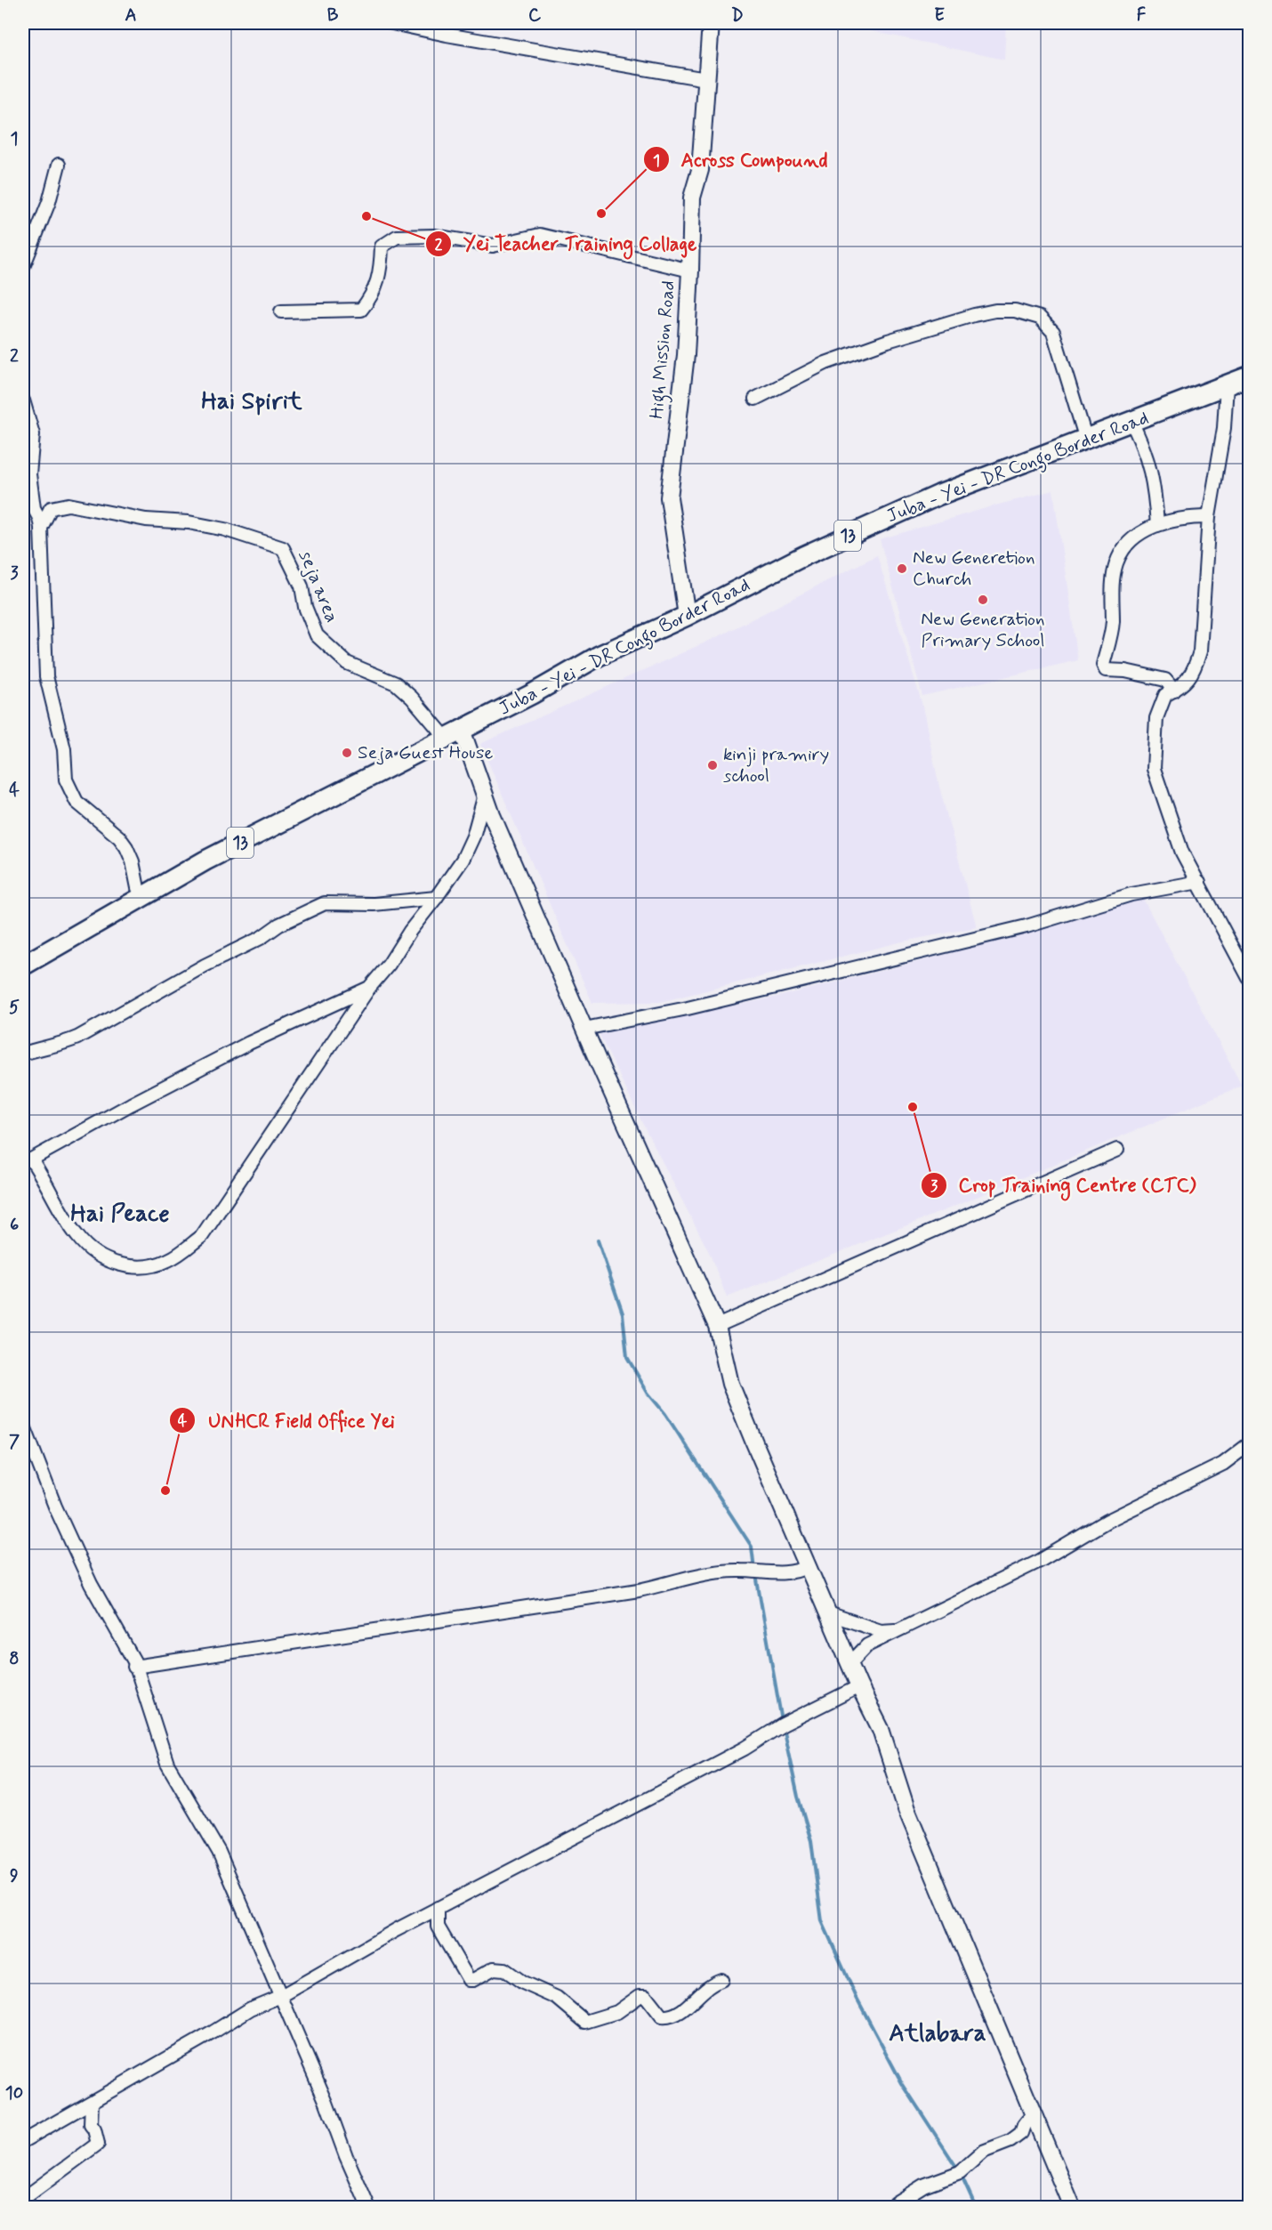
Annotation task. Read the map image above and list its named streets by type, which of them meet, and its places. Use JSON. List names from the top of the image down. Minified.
{"streets":{"main road":["Juba - Yei - DR Congo Border Road","13"],"street":["High Mission Road","seja area"]},"crossings":[["High Mission Road","Juba - Yei - DR Congo Border Road"],["Juba - Yei - DR Congo Border Road","seja area"]],"districts":["Hai Spirit","Hai Peace","Atlabara"],"places":["Across Compound","Yei Teacher Training Collage","New Generetion Church","New Generation Primary School","Seja Guest House","kinji pramiry school","Crop Training Centre (CTC)","UNHCR Field Office Yei"],"grid":{"columns":["A","B","C","D","E","F"],"rows":["1","2","3","4","5","6","7","8","9","10"]}}
